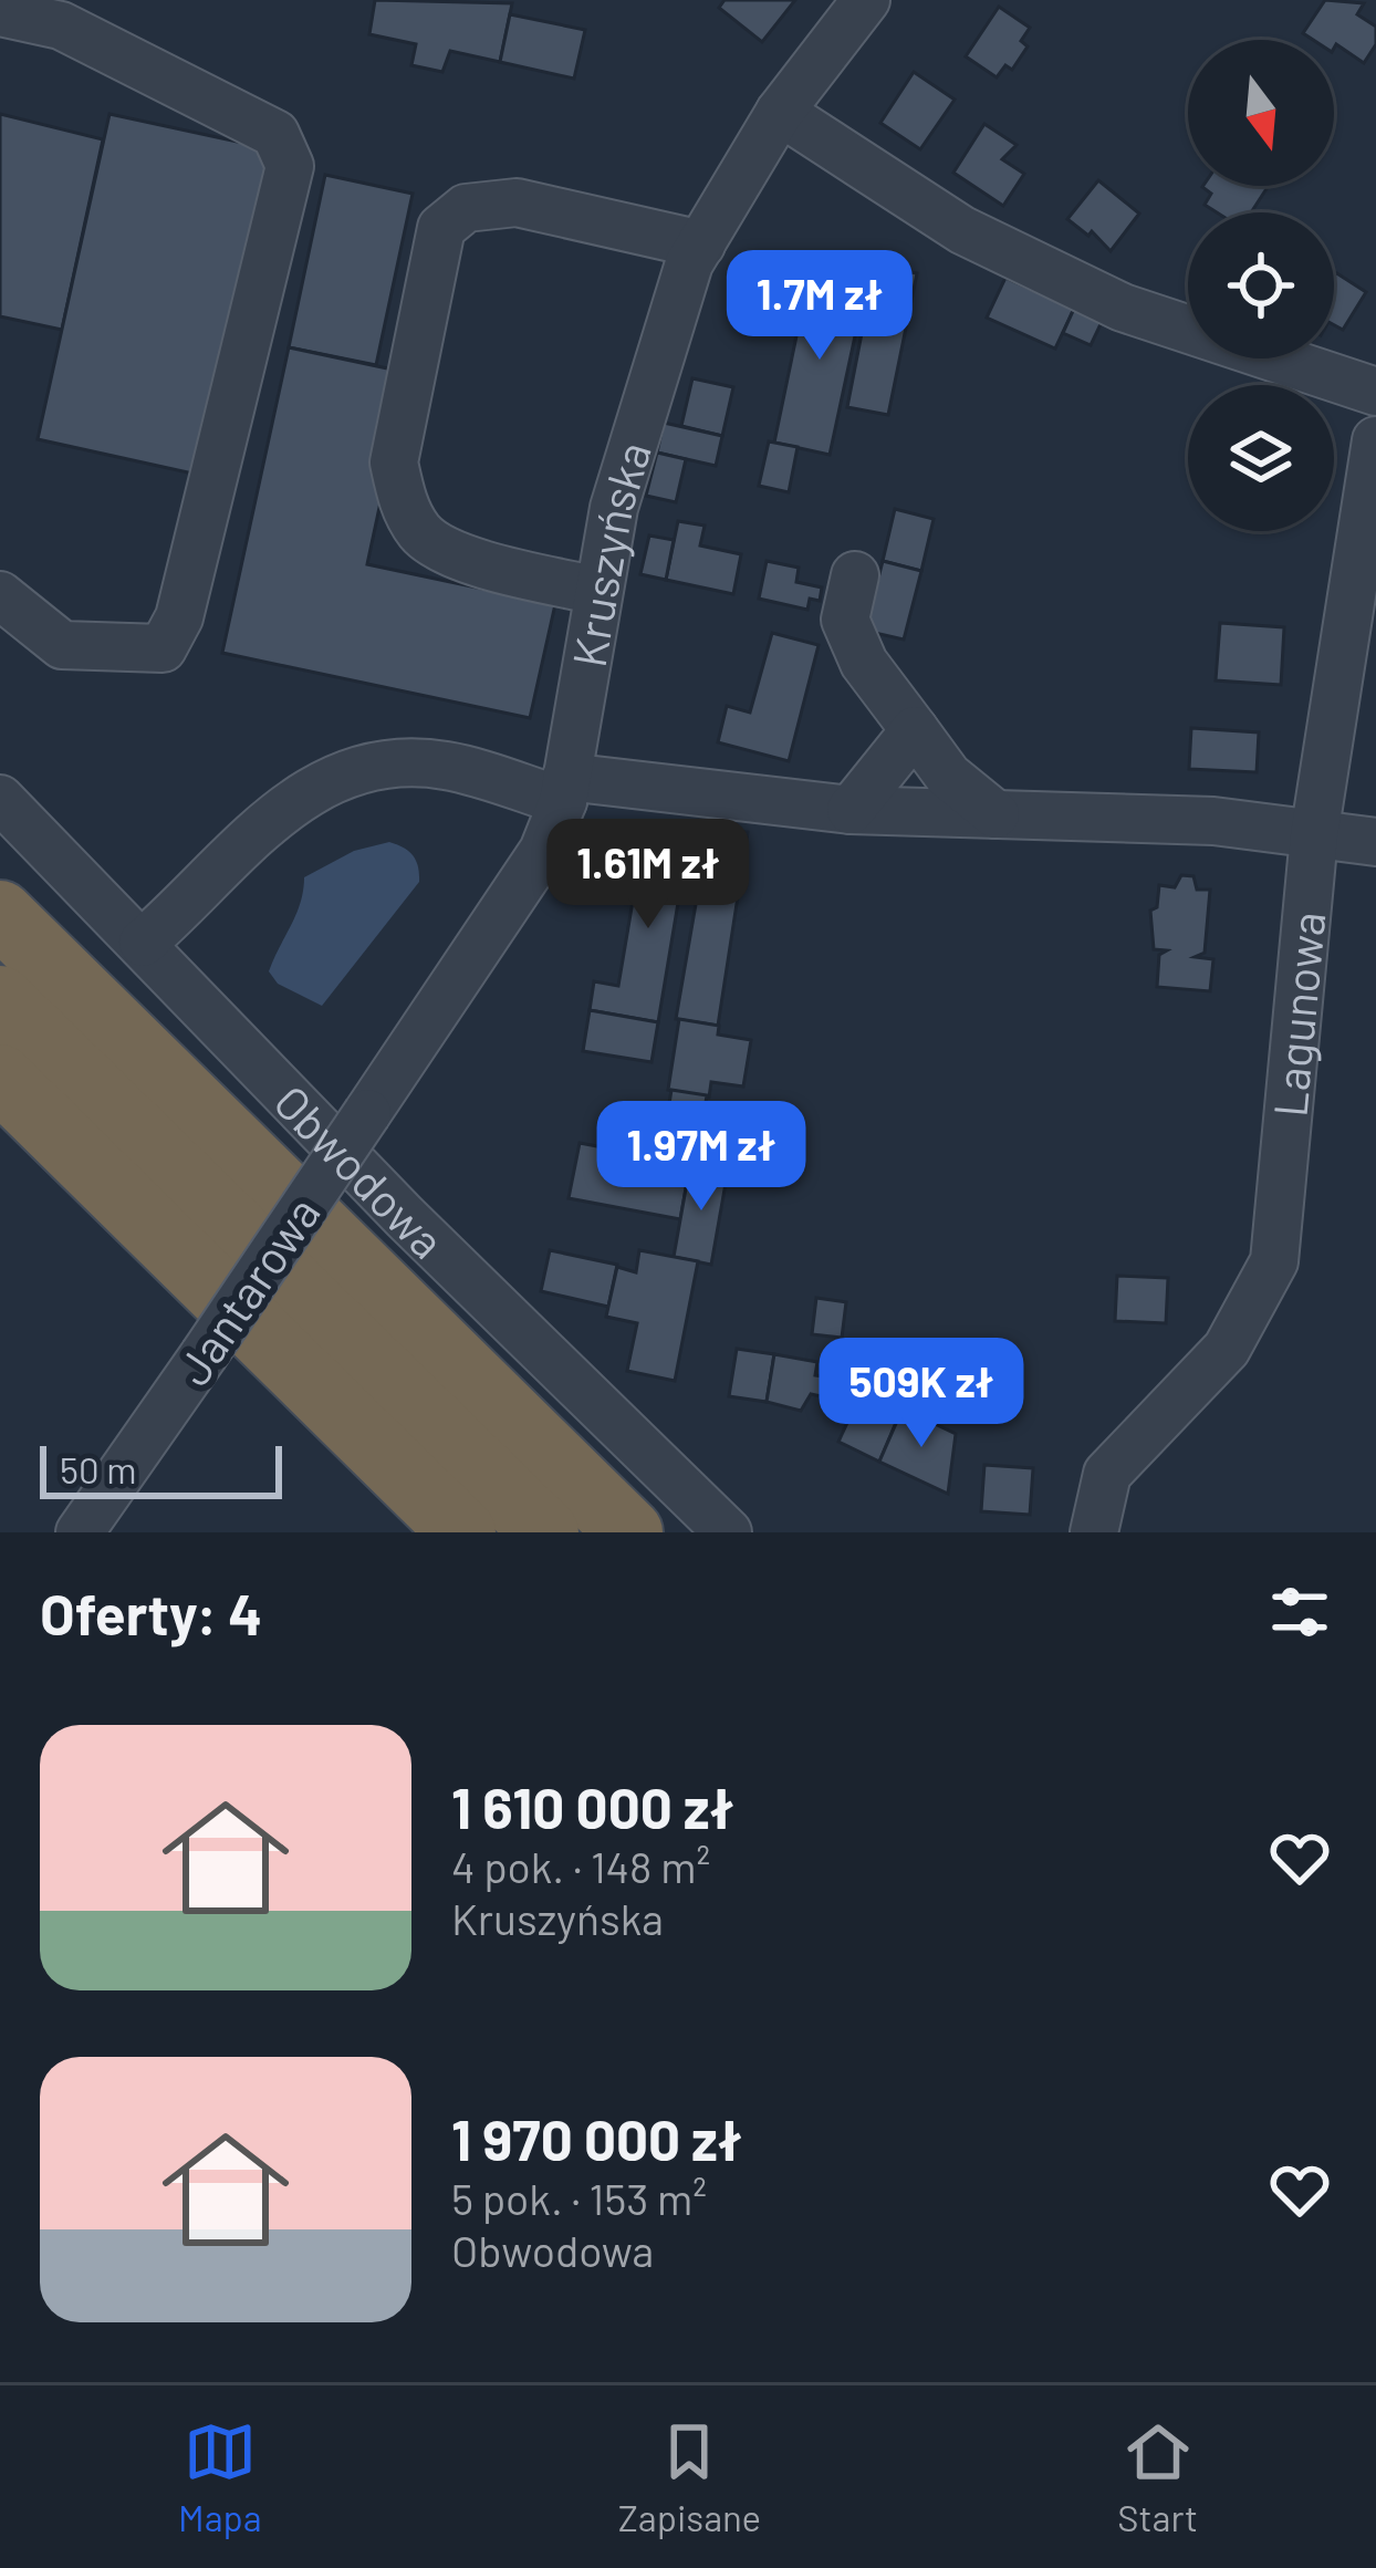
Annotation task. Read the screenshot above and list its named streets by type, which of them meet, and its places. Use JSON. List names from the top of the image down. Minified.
{"streets":{"street":["Kruszyńska","Lagunowa","Obwodowa","Jantarowa"]},"crossings":[["Kruszyńska","Jantarowa"]],"scale_bar":"50 m","north":"bottom","page":{"price":["1.7M zł","1.61M zł","1.97M zł","509K zł"],"scale":"50 m","heading":"Oferty: 4","list":[{"name":"1 610 000 zł","note":"4 pok. · 148 m² · Kruszyńska"},{"name":"1 970 000 zł","note":"5 pok. · 153 m² · Obwodowa"}],"tabs":["Mapa","Zapisane","Start"]}}
